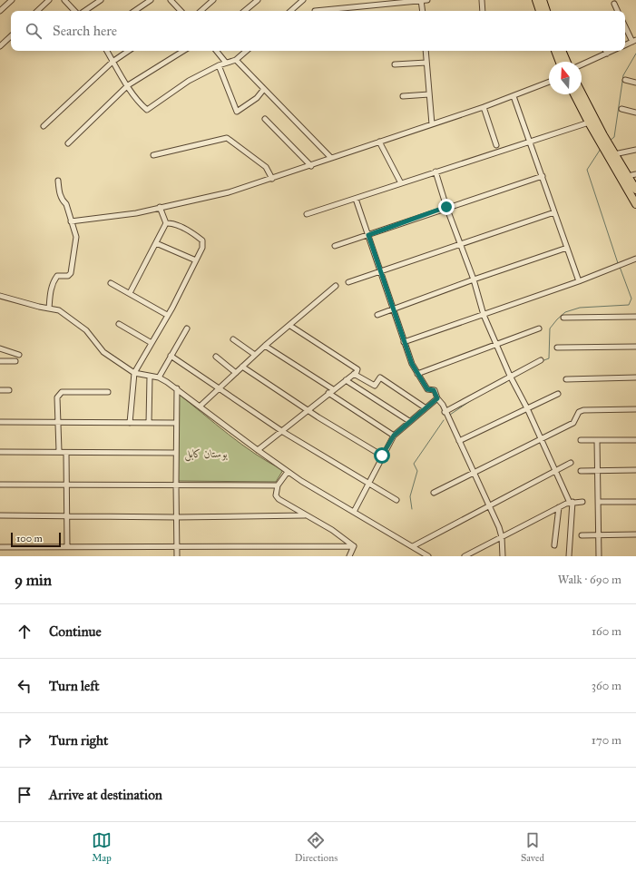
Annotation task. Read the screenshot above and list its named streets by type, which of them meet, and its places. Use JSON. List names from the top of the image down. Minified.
{"parks":["بوستان کابل"],"scale_bar":"100 m","north":"top","page":{"search":"Search here","scale":"100 m","heading":["9 min","Walk · 690 m"],"list":[["Continue","160 m"],["Turn left","360 m"],["Turn right","170 m"],"Arrive at destination"],"nav":["Map","Directions","Saved"]}}
